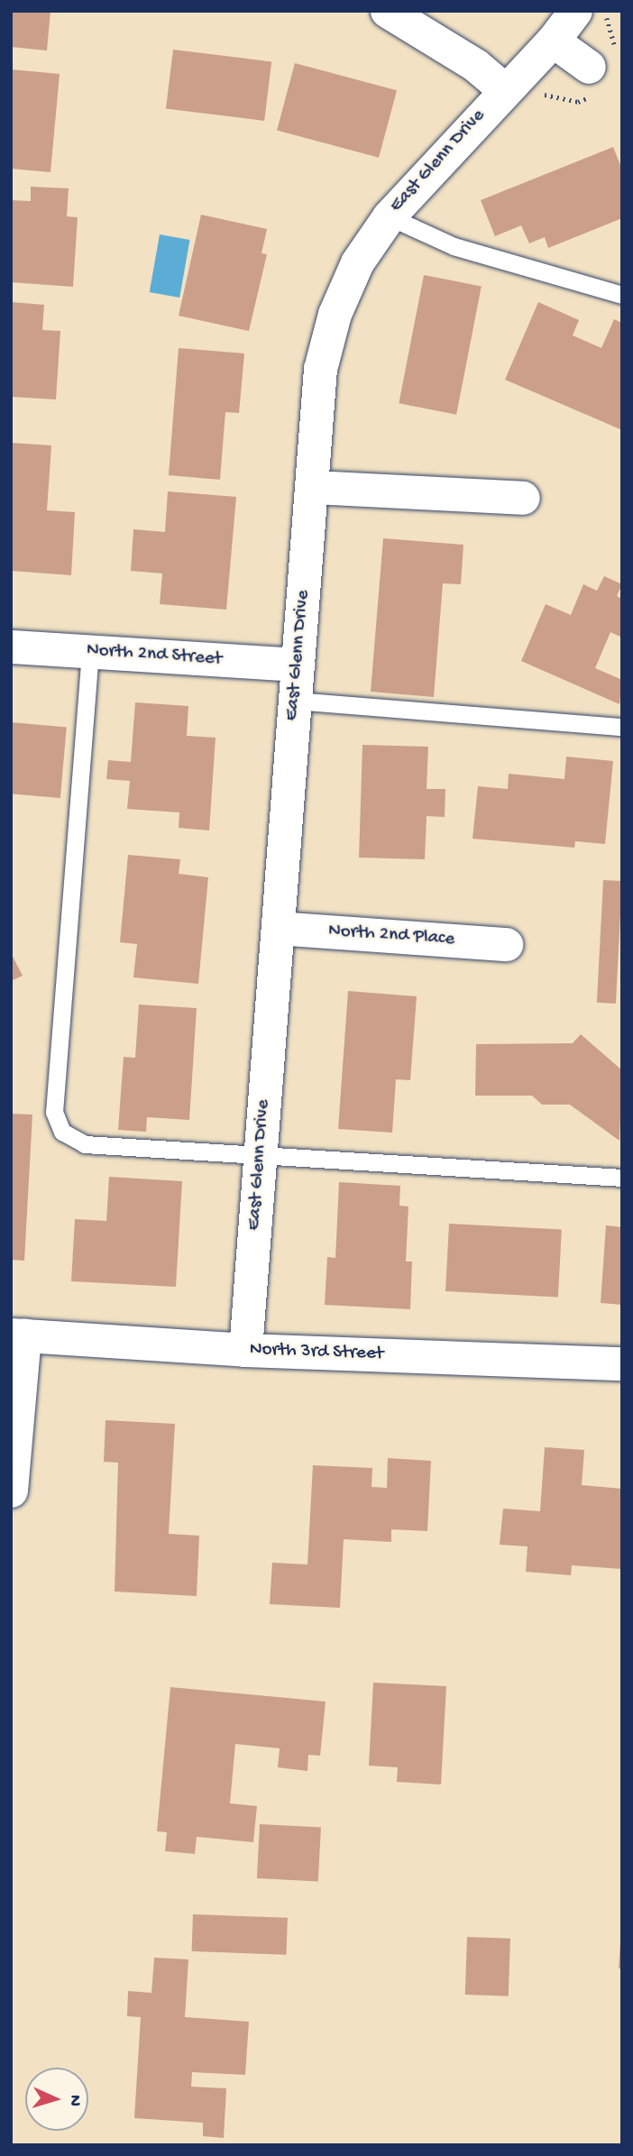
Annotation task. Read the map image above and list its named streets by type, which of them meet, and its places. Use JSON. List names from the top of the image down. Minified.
{"streets":{"street":["East Glenn Drive","North 2nd Street","North 2nd Place","North 3rd Street"]},"crossings":[["East Glenn Drive","North 2nd Street"],["East Glenn Drive","North 2nd Place"],["East Glenn Drive","North 3rd Street"]],"north":"right"}
